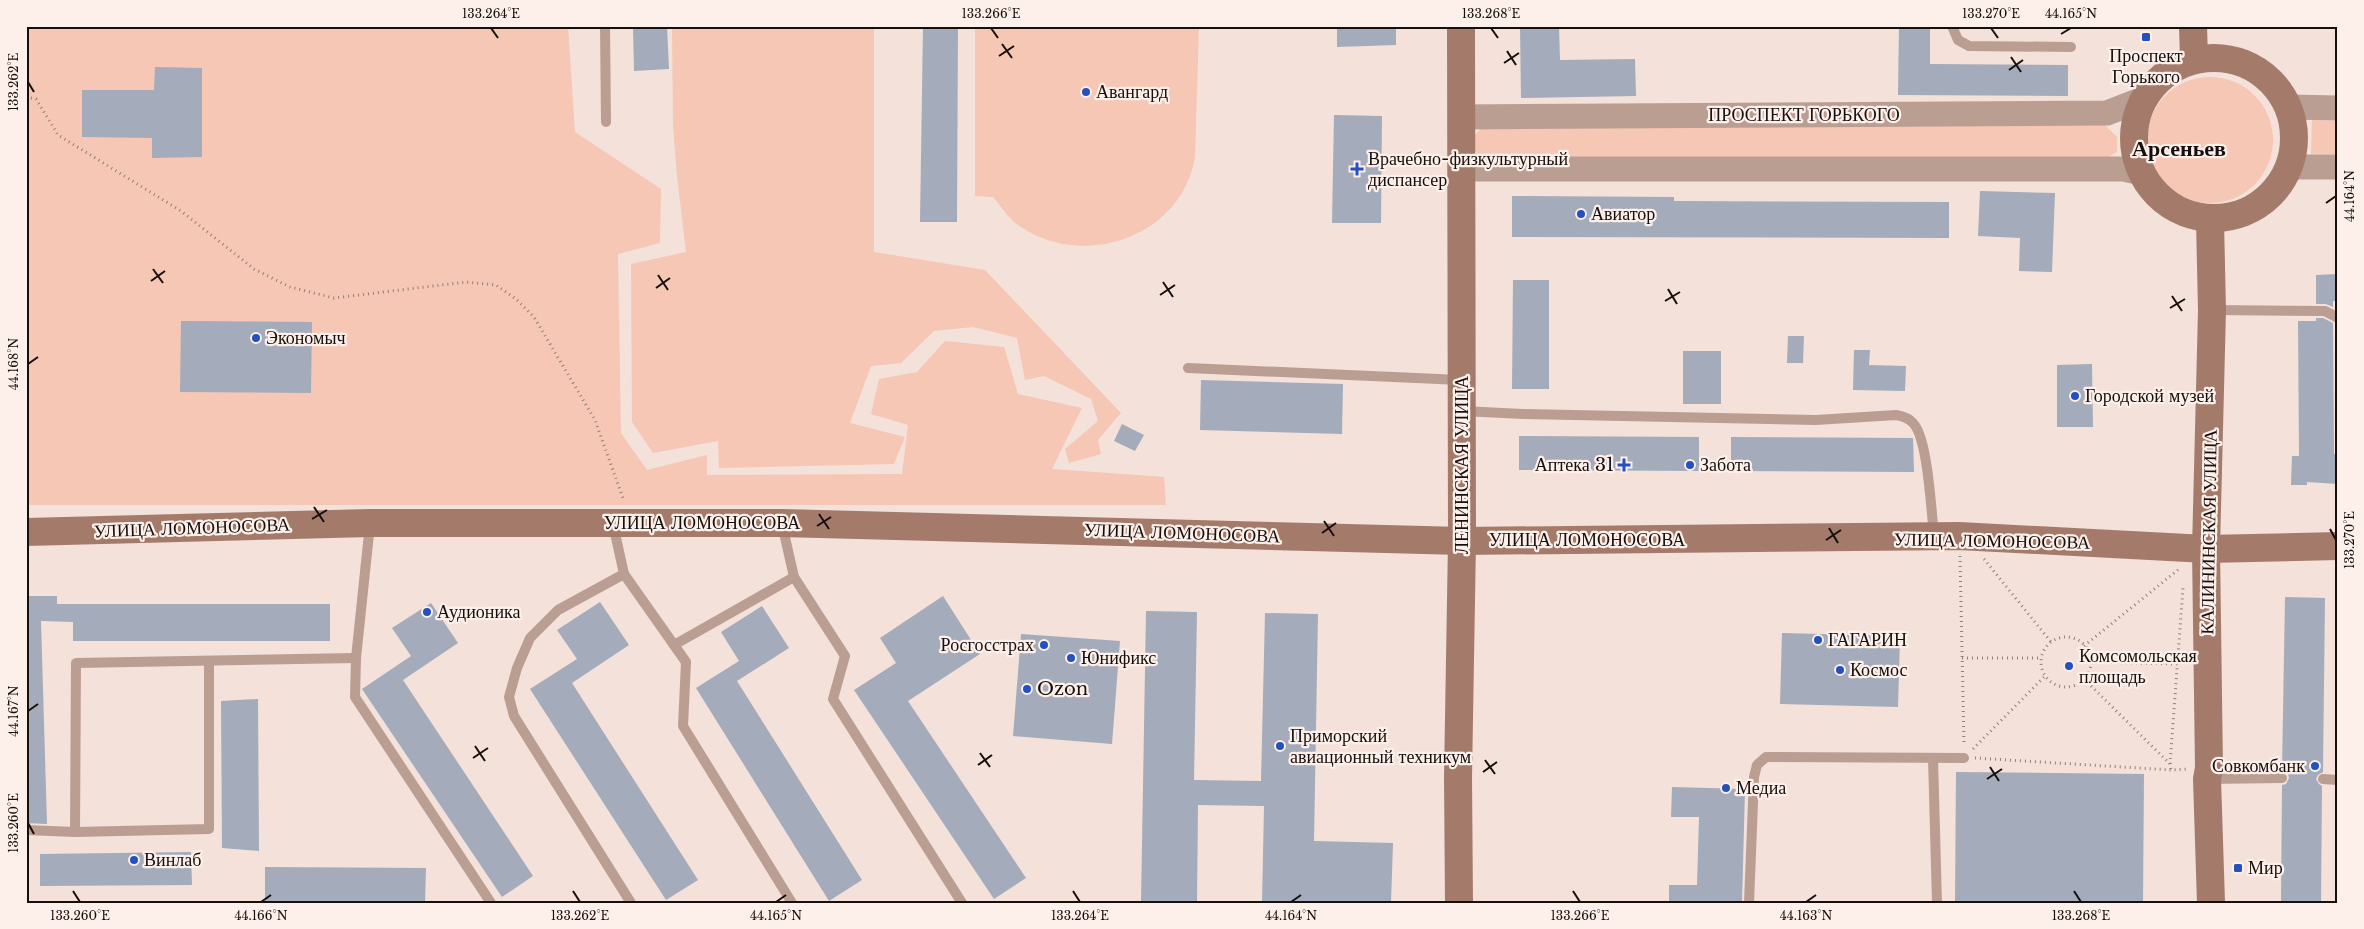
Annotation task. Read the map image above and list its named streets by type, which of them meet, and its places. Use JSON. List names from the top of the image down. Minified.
{"streets":{"main road":["ПРОСПЕКТ ГОРЬКОГО","ЛЕНИНСКАЯ УЛИЦА","УЛИЦА ЛОМОНОСОВА","КАЛИНИНСКАЯ УЛИЦА"]},"crossings":[["ПРОСПЕКТ ГОРЬКОГО","ЛЕНИНСКАЯ УЛИЦА"],["ПРОСПЕКТ ГОРЬКОГО","КАЛИНИНСКАЯ УЛИЦА"],["ЛЕНИНСКАЯ УЛИЦА","УЛИЦА ЛОМОНОСОВА"],["УЛИЦА ЛОМОНОСОВА","КАЛИНИНСКАЯ УЛИЦА"]],"districts":["Арсеньев"],"places":{"transit":["Проспект Горького","Мир"],"other":["Авангард","Авиатор","Экономыч","Городской музей","Забота","Аудионика","ГАГАРИН","Росгосстрах","Юнификс","Комсомольская площадь","Космос","Ozon","Приморский авиационный техникум","Совкомбанк","Медиа","Винлаб"],"health":["Врачебно-физкультурный диспансер","Аптека 31"]},"coordinates":["133.264°E","133.266°E","133.268°E","133.270°E","44.165°N","133.262°E","44.164°N","44.168°N","44.167°N","133.260°E","44.166°N","44.163°N"]}
